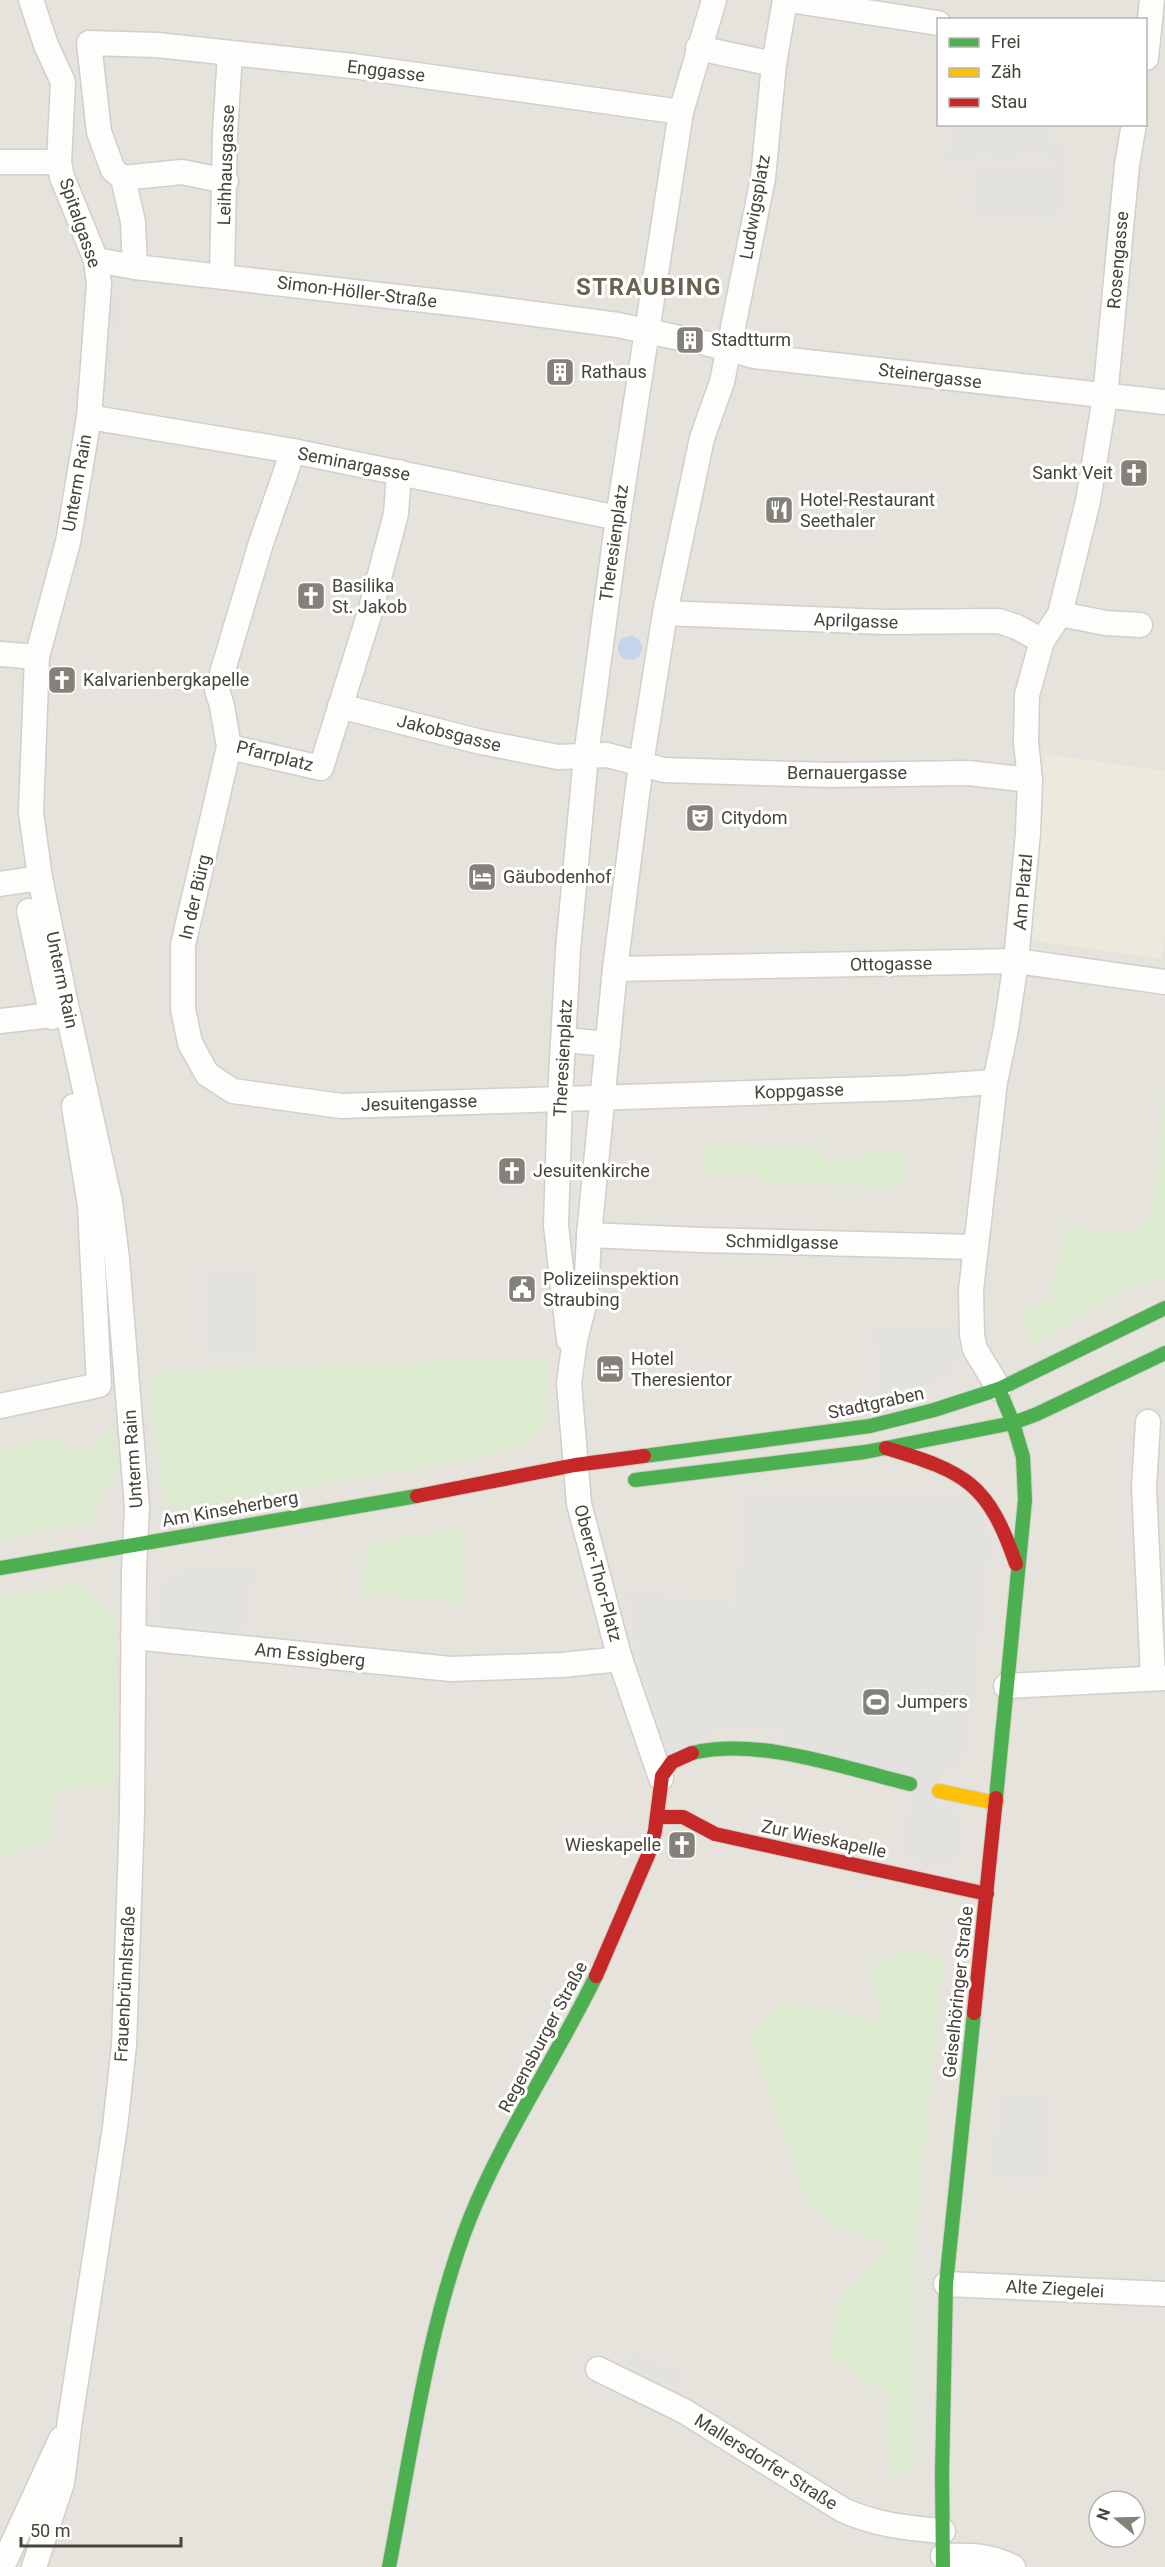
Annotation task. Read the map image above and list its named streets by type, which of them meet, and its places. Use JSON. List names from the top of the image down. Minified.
{"streets":{"main road":["Stadtgraben","Am Kinseherberg","Zur Wieskapelle","Geiselhöringer Straße","Regensburger Straße"],"street":["Enggasse","Leihhausgasse","Ludwigsplatz","Spitalgasse","Rosengasse","Simon-Höller-Straße","Steinergasse","Seminargasse","Unterm Rain","Theresienplatz","Aprilgasse","Jakobsgasse","Pfarrplatz","Bernauergasse","Am Platzl","In der Bürg","Ottogasse","Koppgasse","Jesuitengasse","Schmidlgasse","Oberer-Thor-Platz","Am Essigberg","Frauenbrünnlstraße","Alte Ziegelei","Mallersdorfer Straße"]},"crossings":[["Enggasse","Leihhausgasse"],["Leihhausgasse","Simon-Höller-Straße"],["Ludwigsplatz","Steinergasse"],["Ludwigsplatz","Theresienplatz"],["Spitalgasse","Simon-Höller-Straße"],["Spitalgasse","Seminargasse"],["Spitalgasse","Unterm Rain"],["Rosengasse","Steinergasse"],["Rosengasse","Am Platzl"],["Simon-Höller-Straße","Theresienplatz"],["Steinergasse","Theresienplatz"],["Steinergasse","Am Platzl"],["Seminargasse","Unterm Rain"],["Seminargasse","Theresienplatz"],["Seminargasse","Pfarrplatz"],["Unterm Rain","Am Kinseherberg"],["Unterm Rain","Frauenbrünnlstraße"],["Theresienplatz","Aprilgasse"],["Theresienplatz","Jakobsgasse"],["Theresienplatz","Bernauergasse"],["Theresienplatz","Ottogasse"],["Theresienplatz","Koppgasse"],["Theresienplatz","Jesuitengasse"],["Theresienplatz","Schmidlgasse"],["Theresienplatz","Stadtgraben"],["Theresienplatz","Am Kinseherberg"],["Theresienplatz","Oberer-Thor-Platz"],["Aprilgasse","Am Platzl"],["Jakobsgasse","Pfarrplatz"],["Pfarrplatz","In der Bürg"],["Bernauergasse","Am Platzl"],["Am Platzl","Ottogasse"],["Am Platzl","Koppgasse"],["Am Platzl","Schmidlgasse"],["Am Platzl","Stadtgraben"],["Am Platzl","Geiselhöringer Straße"],["In der Bürg","Jesuitengasse"],["Koppgasse","Jesuitengasse"],["Stadtgraben","Am Kinseherberg"],["Stadtgraben","Oberer-Thor-Platz"],["Stadtgraben","Geiselhöringer Straße"],["Am Kinseherberg","Oberer-Thor-Platz"],["Am Kinseherberg","Frauenbrünnlstraße"],["Oberer-Thor-Platz","Am Essigberg"],["Oberer-Thor-Platz","Regensburger Straße"],["Am Essigberg","Frauenbrünnlstraße"],["Zur Wieskapelle","Geiselhöringer Straße"],["Zur Wieskapelle","Regensburger Straße"],["Geiselhöringer Straße","Alte Ziegelei"],["Geiselhöringer Straße","Mallersdorfer Straße"]],"districts":["STRAUBING"],"places":{"building":["Stadtturm","Rathaus"],"church":["Sankt Veit","Basilika St. Jakob","Kalvarienbergkapelle","Jesuitenkirche","Wieskapelle"],"restaurant":["Hotel-Restaurant Seethaler"],"theatre":["Citydom"],"hotel":["Gäubodenhof","Hotel Theresientor"],"public building":["Polizeiinspektion Straubing"],"sports":["Jumpers"]},"legend":["Frei","Zäh","Stau"],"scale_bar":"50 m","north":"left"}
